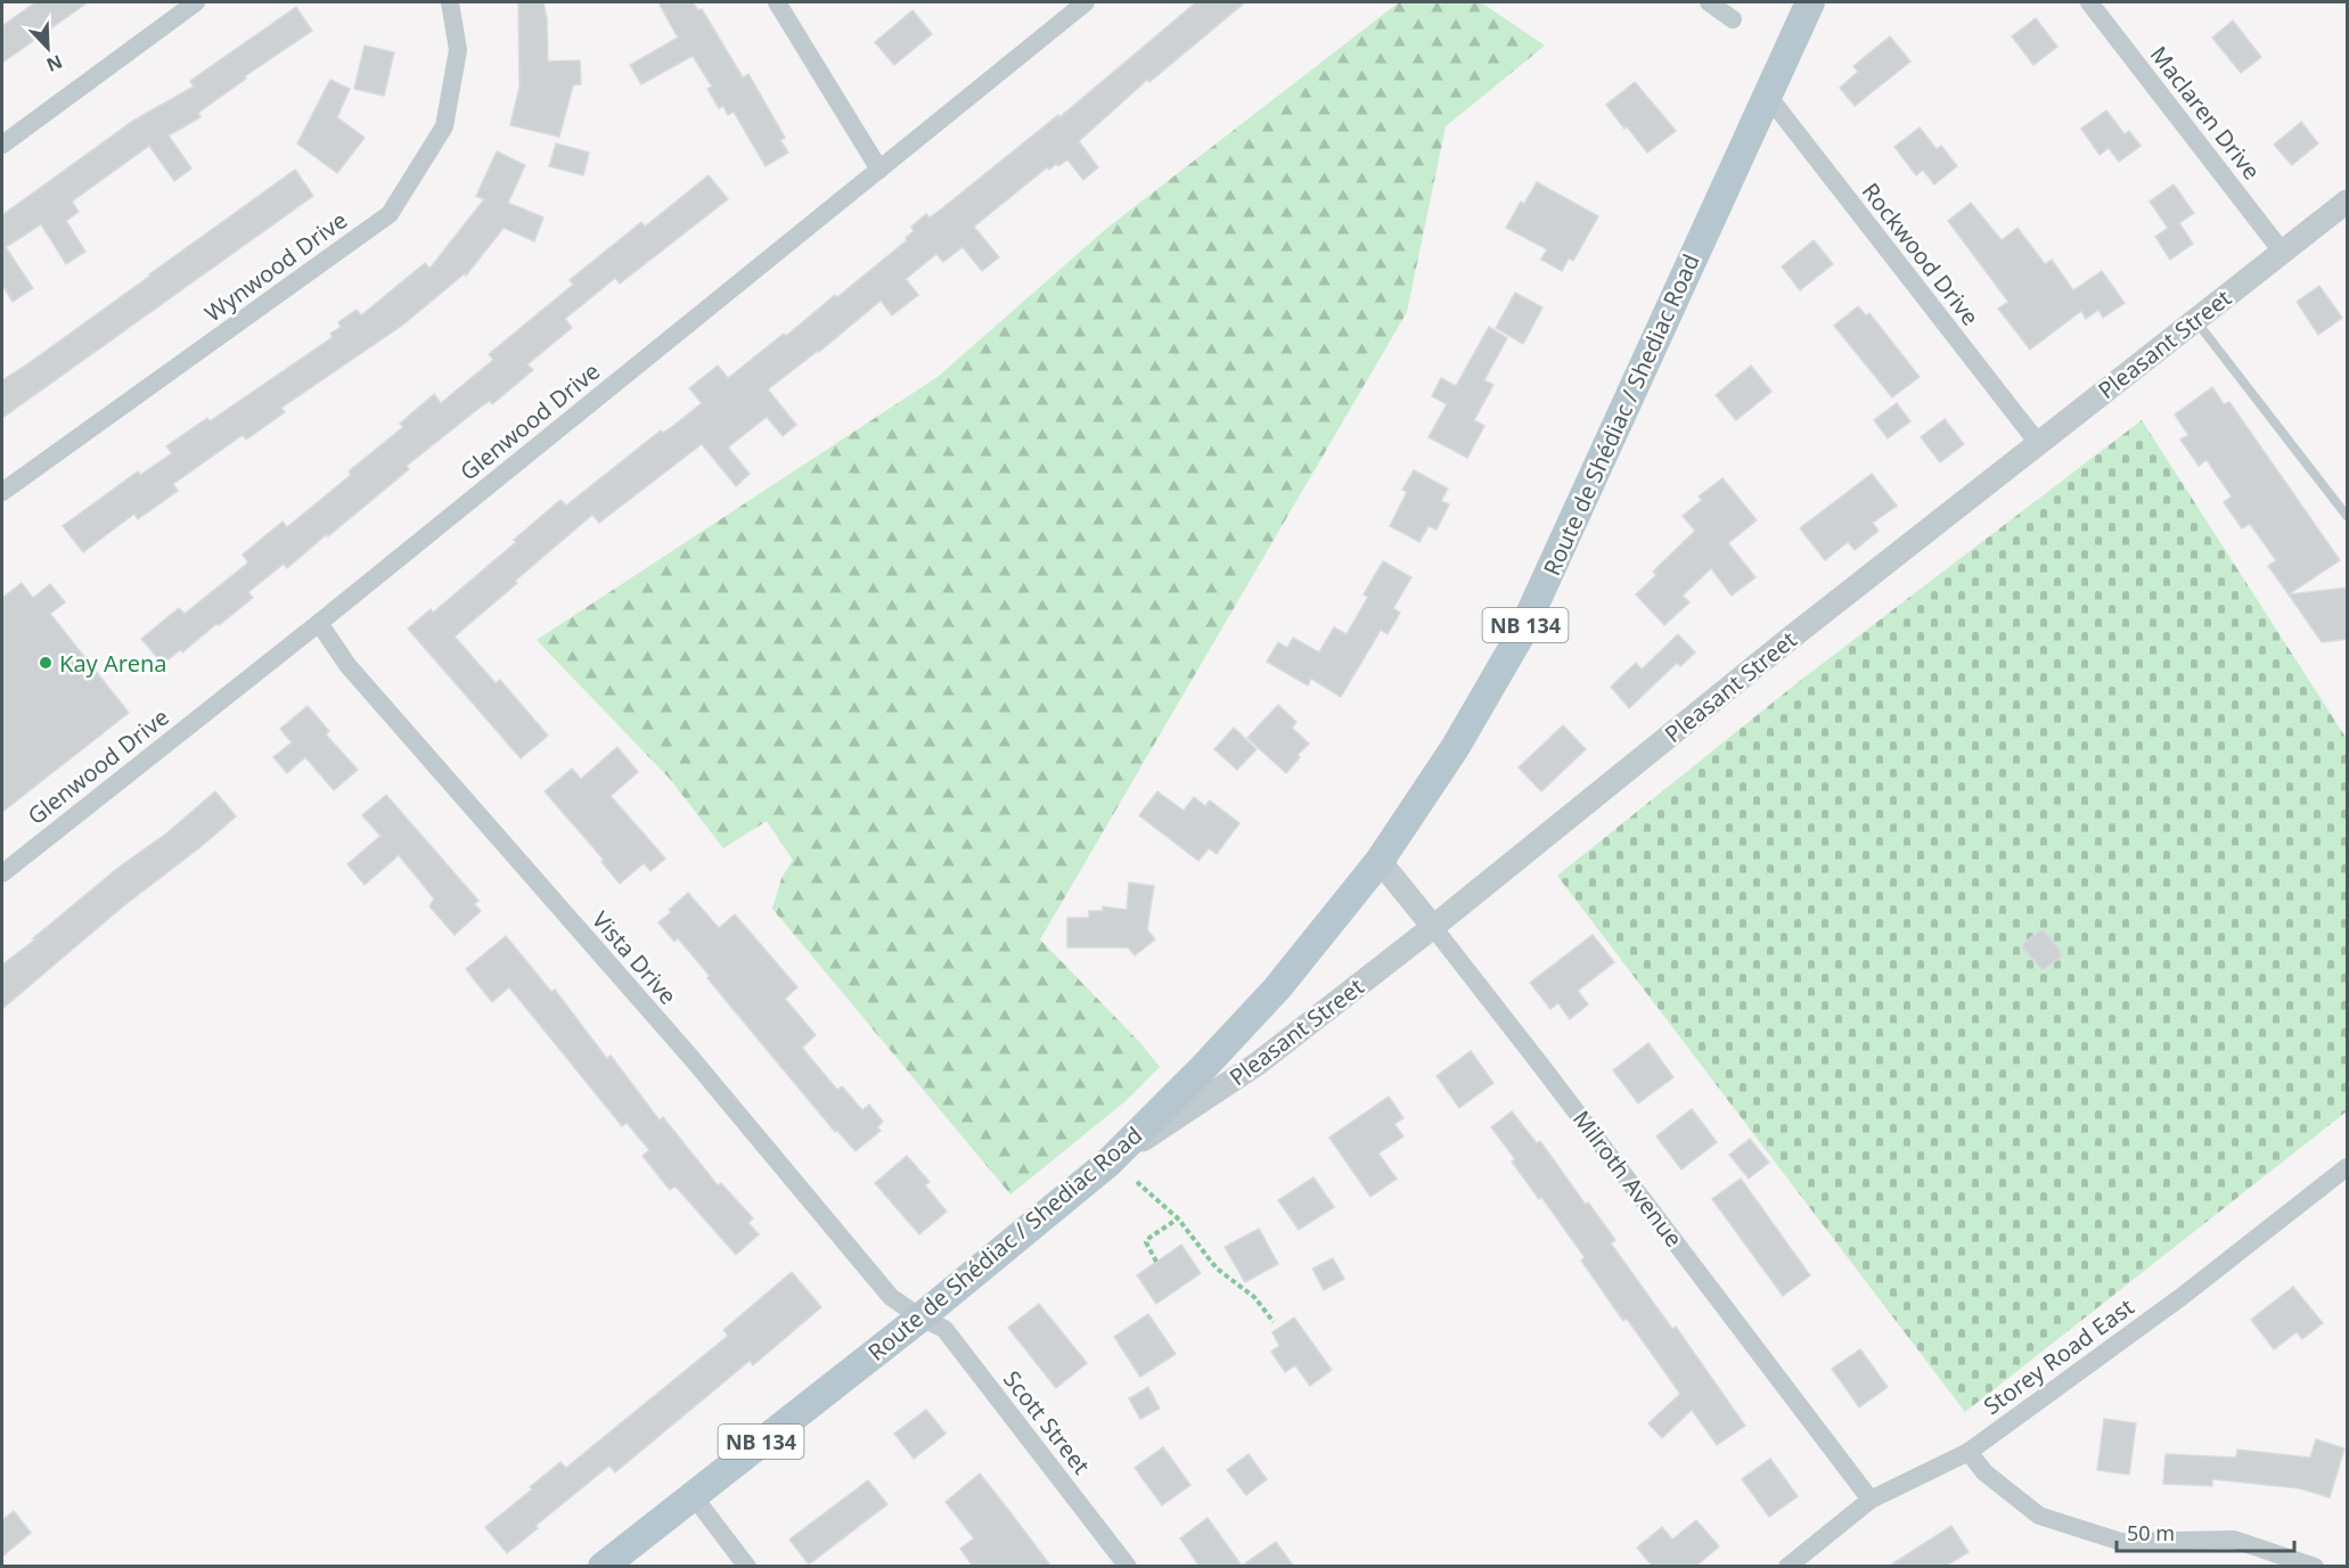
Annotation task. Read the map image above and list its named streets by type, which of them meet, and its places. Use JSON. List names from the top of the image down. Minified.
{"streets":{"main road":["Route de Shédiac / Shediac Road","NB 134"],"street":["Maclaren Drive","Rockwood Drive","Wynwood Drive","Pleasant Street","Glenwood Drive","Vista Drive","Milroth Avenue","Storey Road East","Scott Street"]},"crossings":[["Maclaren Drive","Pleasant Street"],["Rockwood Drive","Pleasant Street"],["Rockwood Drive","Route de Shédiac / Shediac Road"],["Pleasant Street","Route de Shédiac / Shediac Road"],["Pleasant Street","Milroth Avenue"],["Route de Shédiac / Shediac Road","Vista Drive"],["Route de Shédiac / Shediac Road","Milroth Avenue"],["Route de Shédiac / Shediac Road","Scott Street"],["Glenwood Drive","Vista Drive"],["Vista Drive","Scott Street"],["Milroth Avenue","Storey Road East"]],"places":["Kay Arena"],"scale_bar":"50 m","north":"bottom right"}
